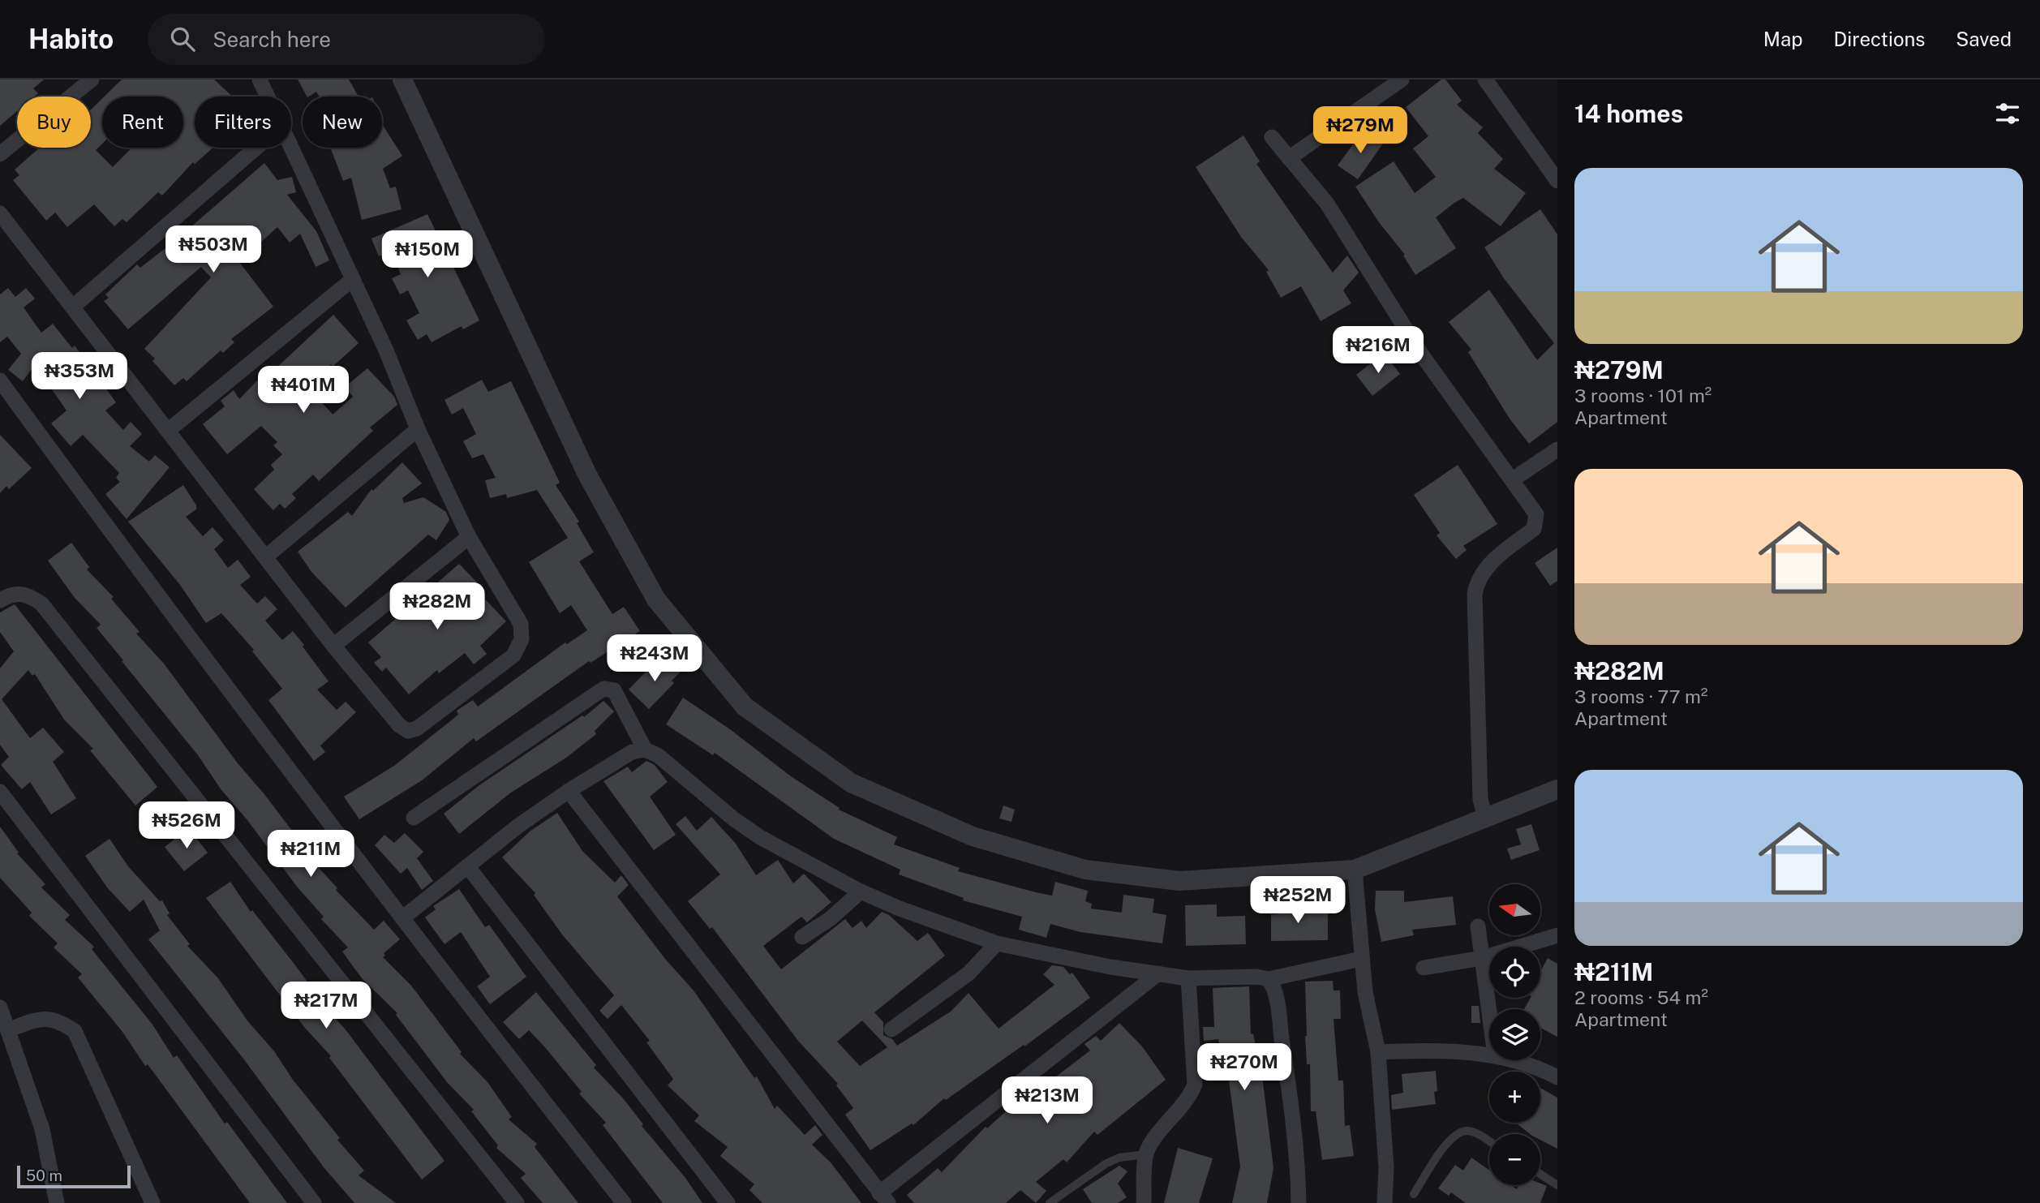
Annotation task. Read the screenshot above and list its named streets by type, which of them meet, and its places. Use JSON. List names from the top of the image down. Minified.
{"scale_bar":"50 m","north":"left","page":{"header":"Habito","search":"Search here","nav":["Map","Directions","Saved"],"heading":"14 homes","chip":["Buy","Rent","Filters","New"],"price":["₦279M","₦503M","₦150M","₦216M","₦353M","₦401M","₦282M","₦243M","₦526M","₦211M","₦252M","₦217M","₦270M","₦213M"],"list":[{"name":"₦279M","note":"3 rooms · 101 m² · Apartment"},{"name":"₦282M","note":"3 rooms · 77 m² · Apartment"},{"name":"₦211M","note":"2 rooms · 54 m² · Apartment"}],"map_buttons":["+","−"],"scale":"50 m"}}
